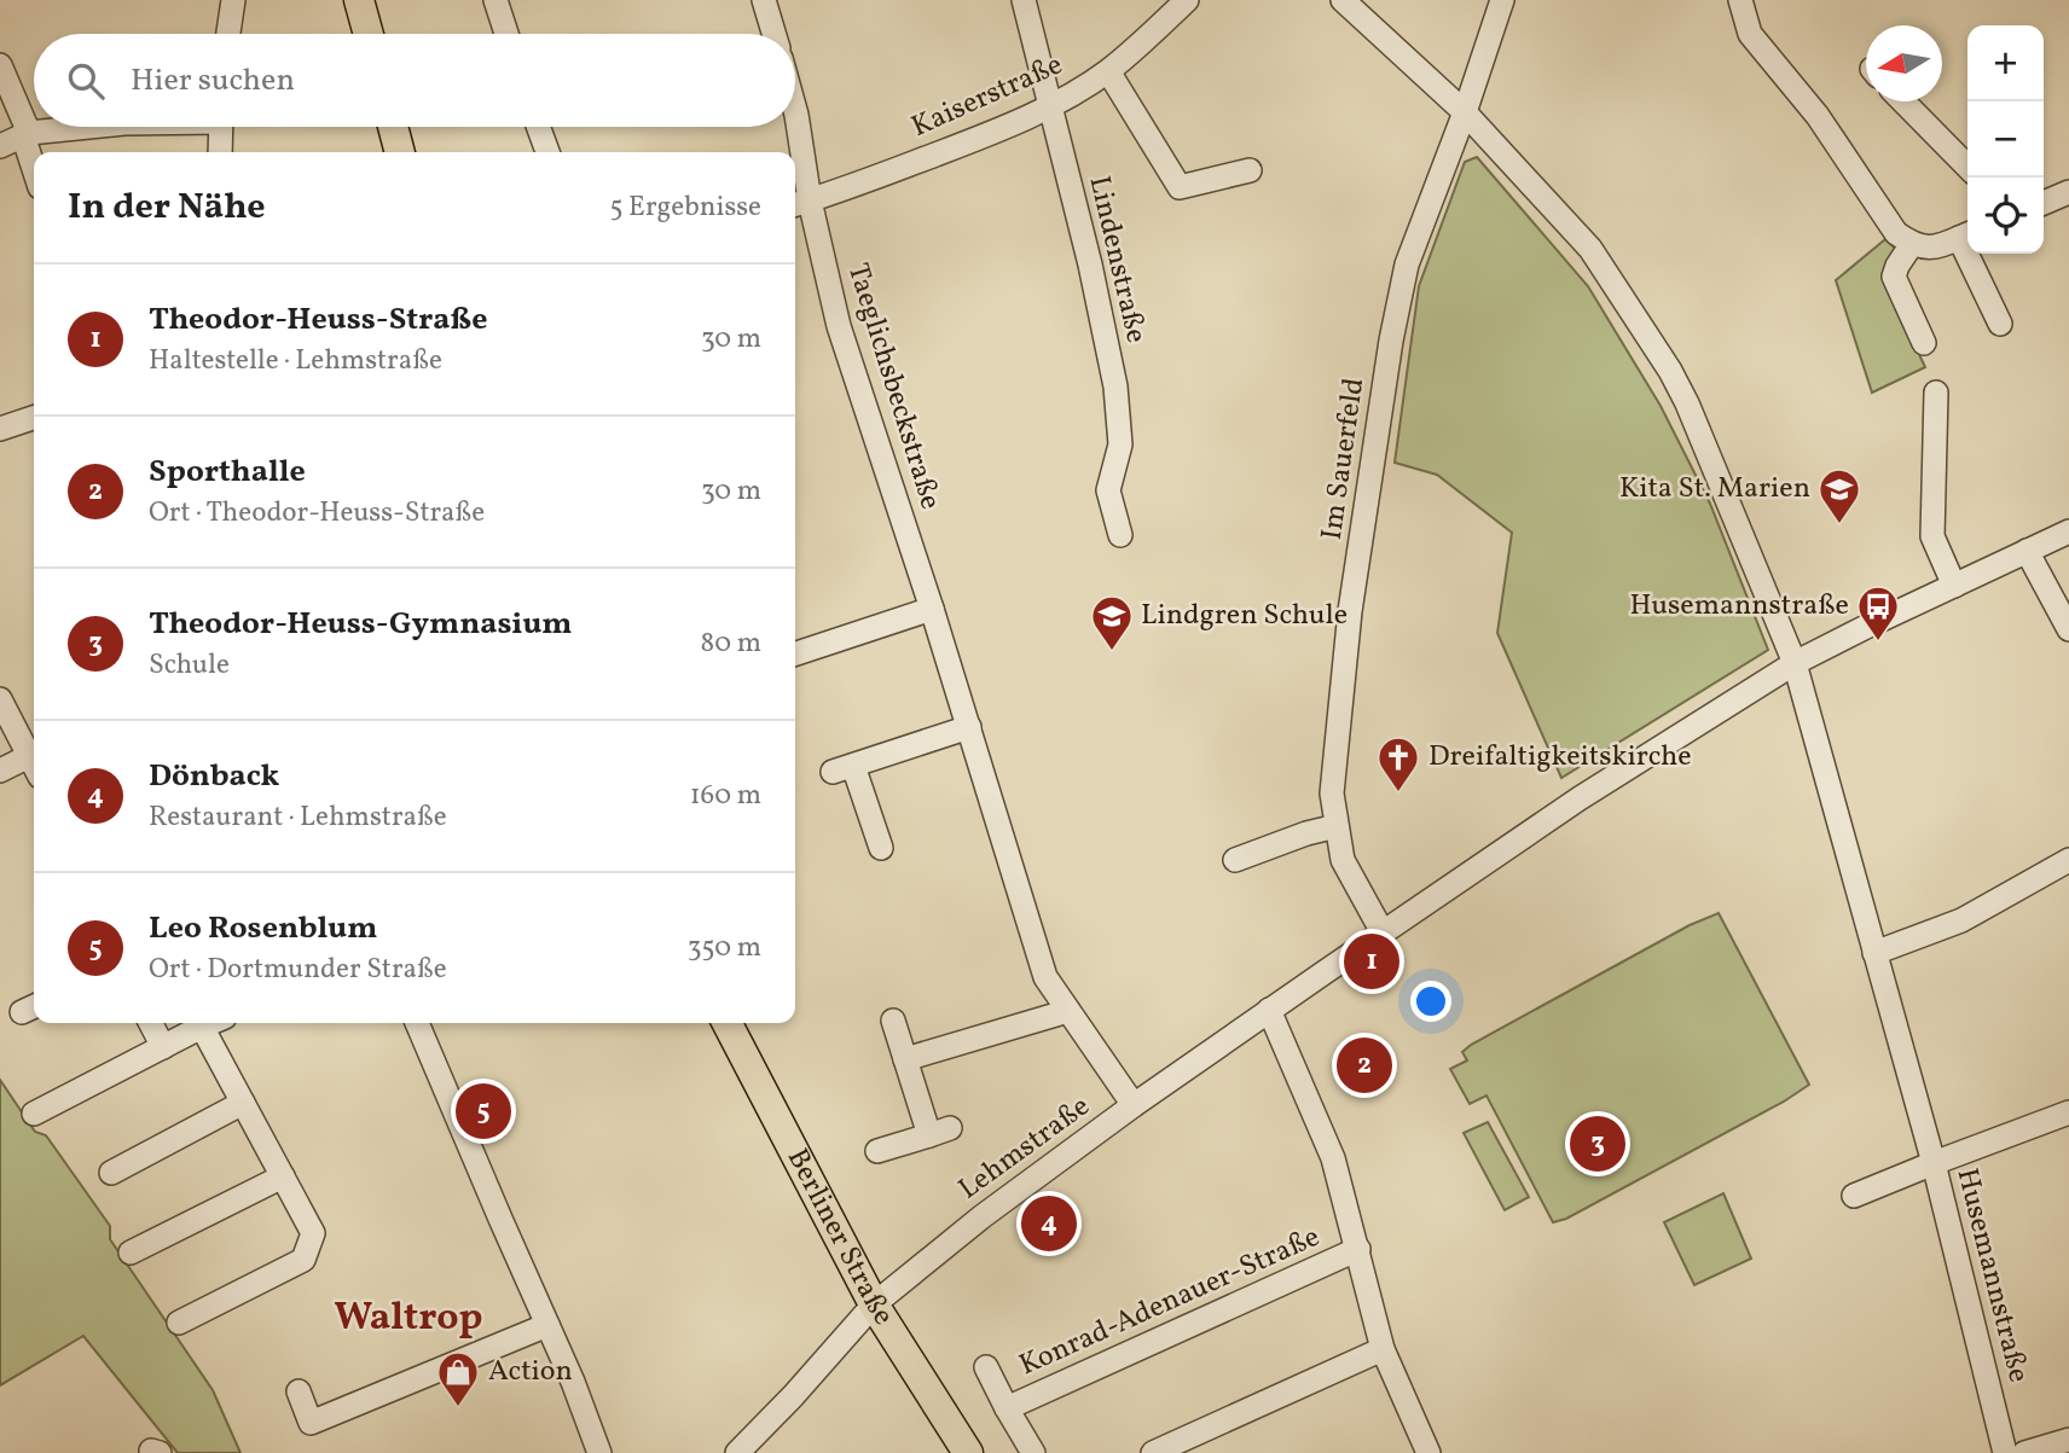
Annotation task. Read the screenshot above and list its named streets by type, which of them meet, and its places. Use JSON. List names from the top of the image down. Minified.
{"streets":{"main road":["Berliner Straße"],"street":["Kaiserstraße","Lindenstraße","Taeglichsbeckstraße","Im Sauerfeld","Lehmstraße","Husemannstraße","Konrad-Adenauer-Straße"]},"crossings":[["Kaiserstraße","Lindenstraße"],["Kaiserstraße","Taeglichsbeckstraße"],["Taeglichsbeckstraße","Lehmstraße"],["Im Sauerfeld","Lehmstraße"],["Im Sauerfeld","Husemannstraße"],["Lehmstraße","Berliner Straße"],["Lehmstraße","Husemannstraße"]],"districts":["Waltrop"],"places":{"school or university":["Kita St. Marien","Lindgren Schule"],"bus stop":["Husemannstraße"],"church":["Dreifaltigkeitskirche"],"shop":["Action"]},"north":"left","page":{"map_buttons":["+","−"],"search":"Hier suchen","heading":["In der Nähe","5 Ergebnisse"],"list":[{"mark":"1","name":"Theodor-Heuss-Straße","note":"Haltestelle · Lehmstraße","value":"30 m"},{"mark":"2","name":"Sporthalle","note":"Ort · Theodor-Heuss-Straße","value":"30 m"},{"mark":"3","name":"Theodor-Heuss-Gymnasium","note":"Schule","value":"80 m"},{"mark":"4","name":"Dönback","note":"Restaurant · Lehmstraße","value":"160 m"},{"mark":"5","name":"Leo Rosenblum","note":"Ort · Dortmunder Straße","value":"350 m"}],"pins":["1","2","5","3","4"]}}
